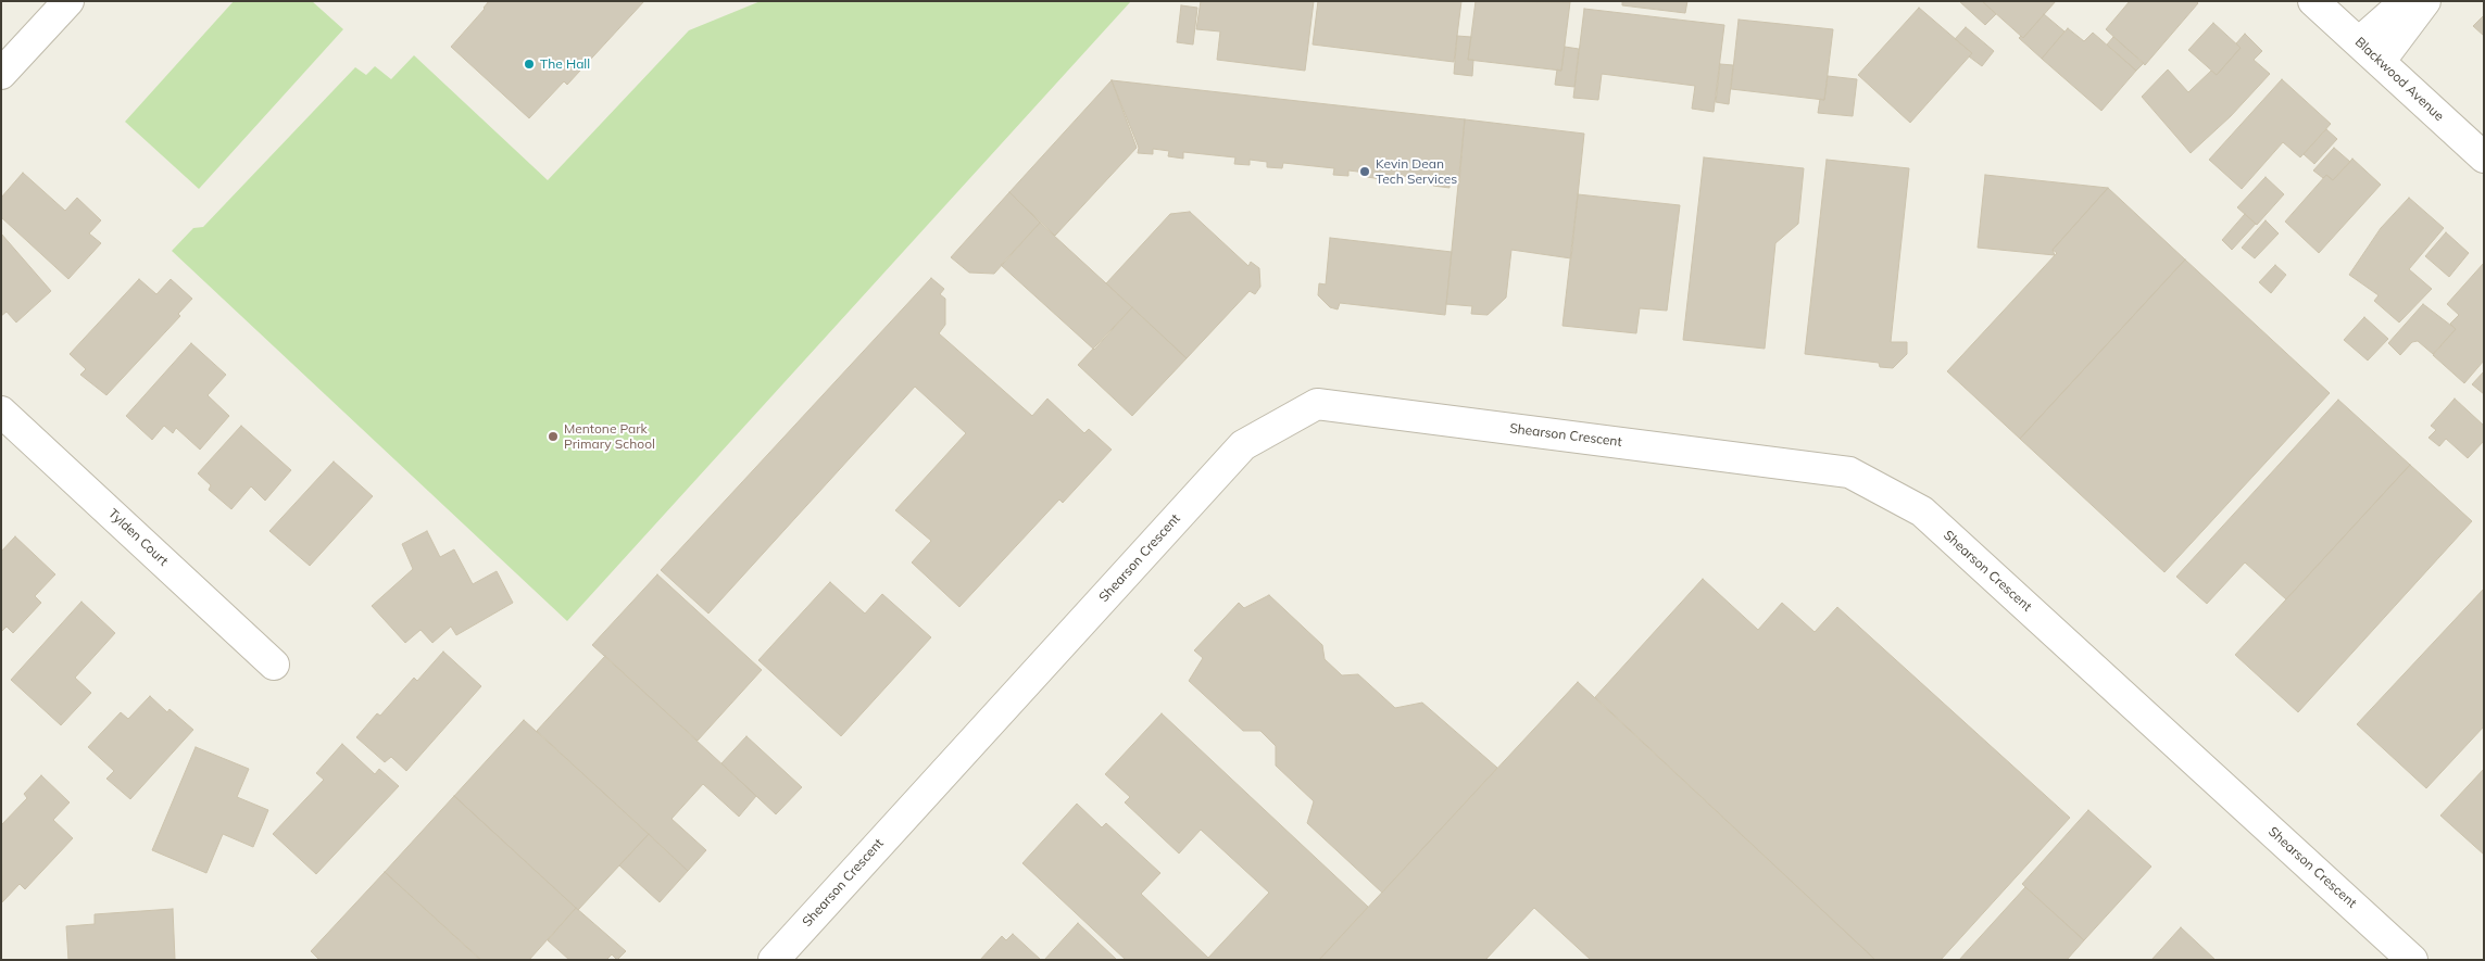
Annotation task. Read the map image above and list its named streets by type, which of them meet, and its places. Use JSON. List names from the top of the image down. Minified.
{"streets":{"street":["Blackwood Avenue","Shearson Crescent","Tylden Court"]},"places":["The Hall","Kevin Dean Tech Services","Mentone Park Primary School"]}
